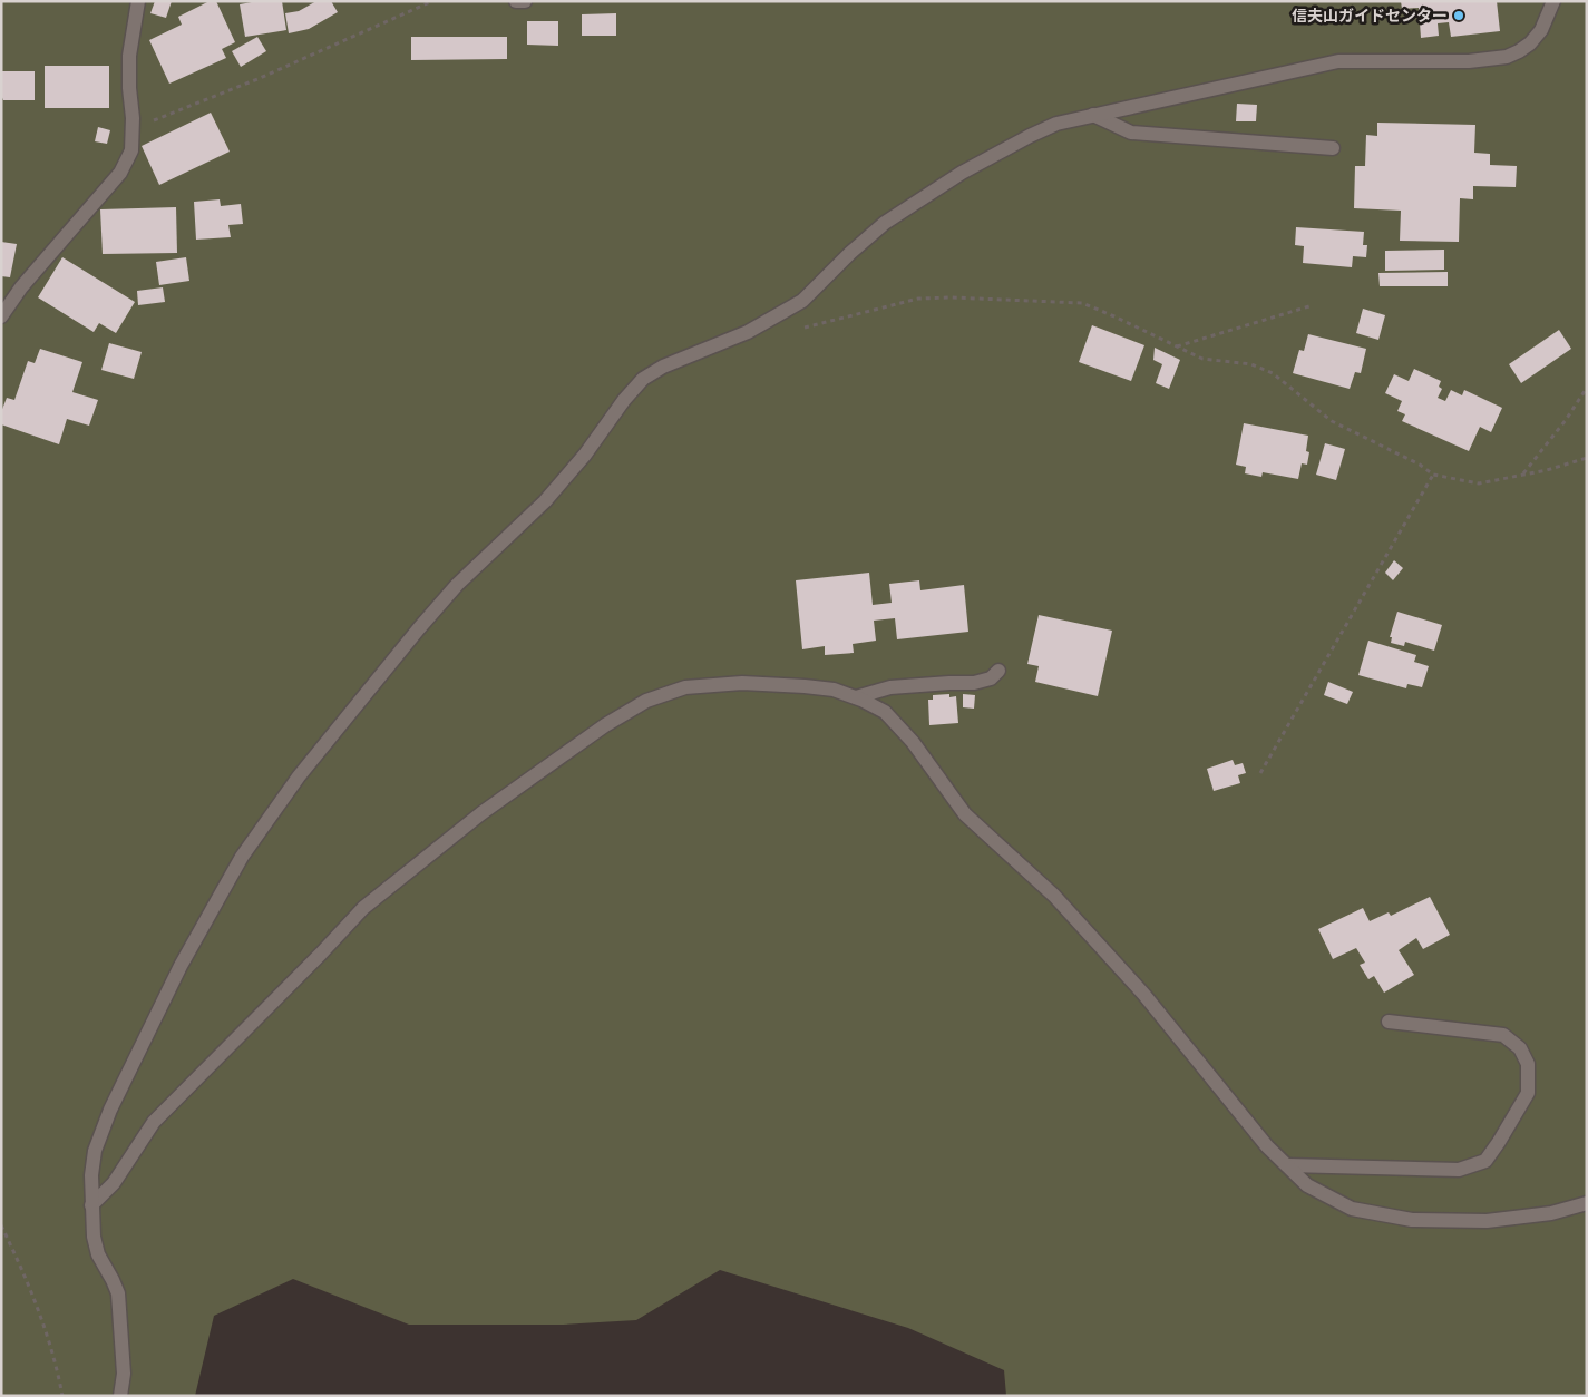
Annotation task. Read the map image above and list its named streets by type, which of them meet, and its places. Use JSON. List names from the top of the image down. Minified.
{"places":["信夫山ガイドセンター"]}
